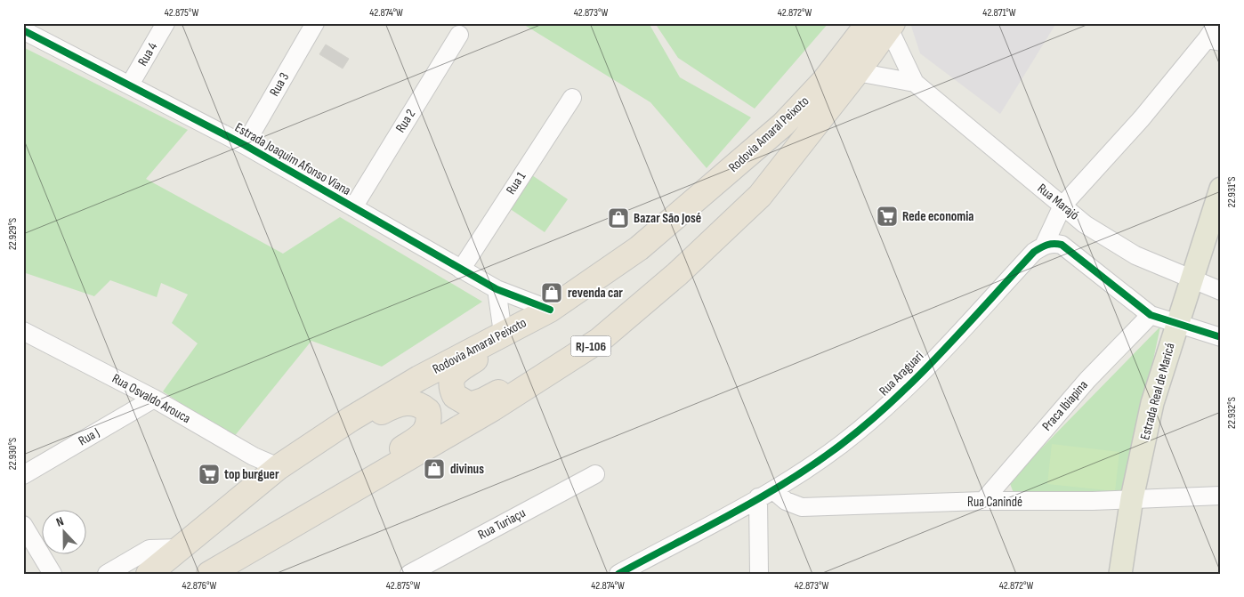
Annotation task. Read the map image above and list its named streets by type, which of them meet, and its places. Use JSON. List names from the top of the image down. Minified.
{"streets":{"highway":["Rodovia Amaral Peixoto","RJ-106"],"main road":["Estrada Real de Maricá"],"street":["Rua 4","Rua 3","Rua 2","Estrada Joaquim Afonso Viana","Rua 1","Rua Marajó","Rua Araguari","Rua Osvaldo Arouca","Praca Ibiapina","Rua J","Rua Canindé","Rua Turiaçu"]},"crossings":[["Rua 4","Estrada Joaquim Afonso Viana"],["Rua 3","Estrada Joaquim Afonso Viana"],["Rua 2","Estrada Joaquim Afonso Viana"],["Rodovia Amaral Peixoto","Estrada Joaquim Afonso Viana"],["Rodovia Amaral Peixoto","Rua Marajó"],["Rodovia Amaral Peixoto","Rua Osvaldo Arouca"],["Estrada Joaquim Afonso Viana","Rua 1"],["Rua Marajó","Estrada Real de Maricá"],["Rua Araguari","Rua Canindé"],["Estrada Real de Maricá","Rua Canindé"],["Rua Osvaldo Arouca","Rua J"],["Praca Ibiapina","Rua Canindé"]],"places":{"supermarket":["Rede economia","top burguer"],"shop":["Bazar São José","revenda car","divinus"]},"north":"top","coordinates":["42.875°W","42.874°W","42.873°W","42.872°W","42.871°W","22.931°S","22.929°S","22.932°S","22.930°S","42.876°W"]}
